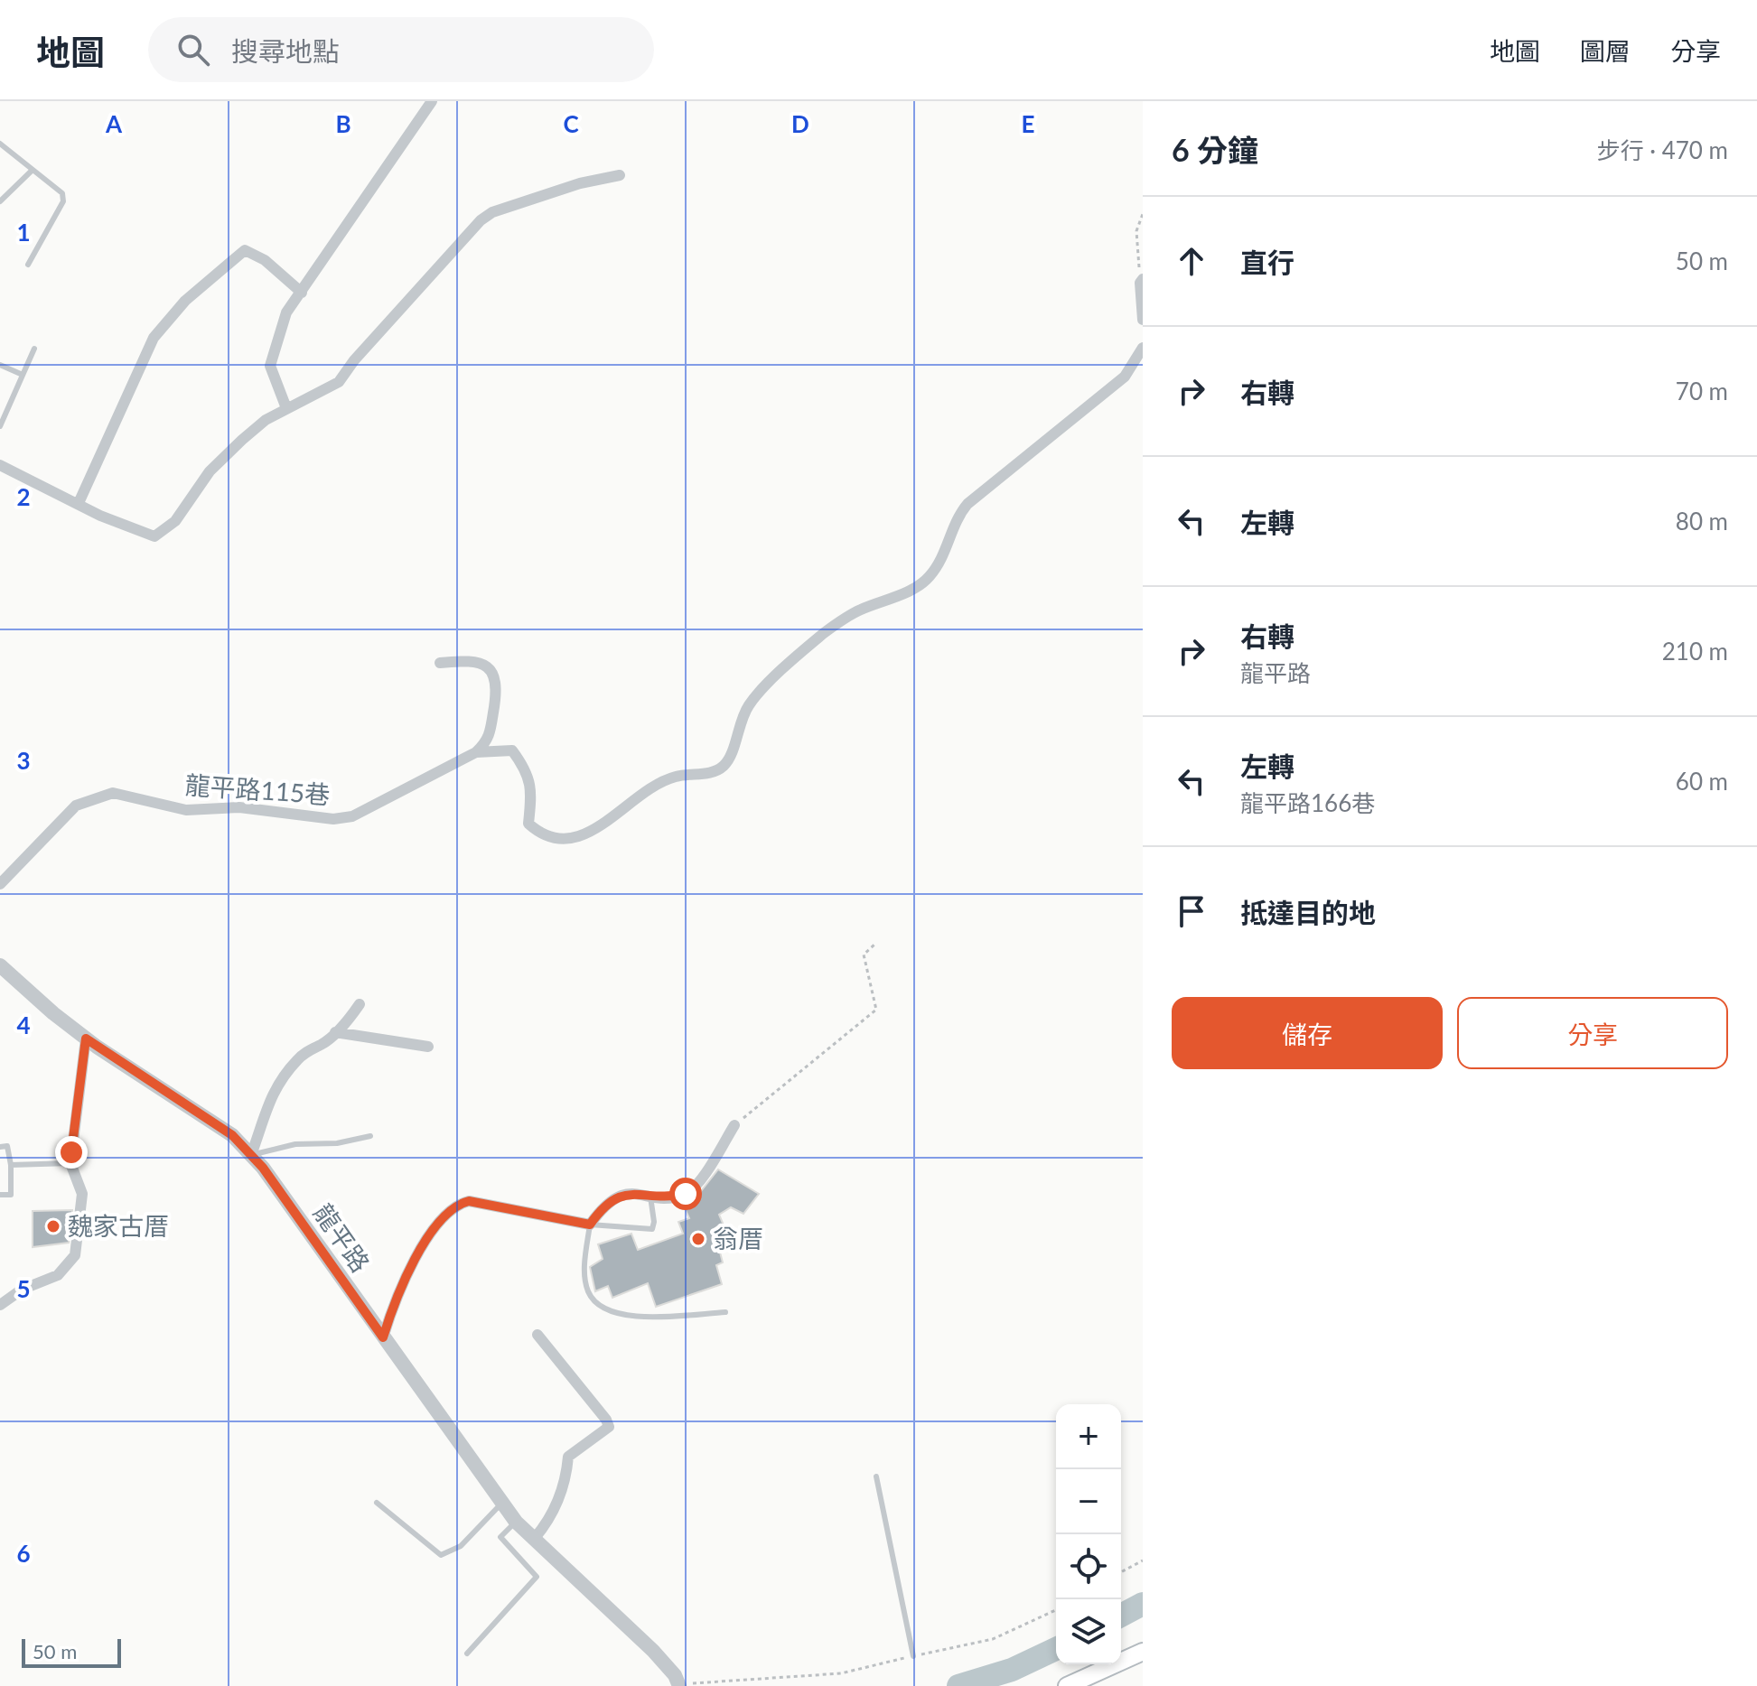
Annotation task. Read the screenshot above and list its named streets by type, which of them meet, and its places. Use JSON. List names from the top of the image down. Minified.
{"streets":{"street":["龍平路115巷","龍平路"]},"places":["魏家古厝","翁厝"],"scale_bar":"50 m","page":{"header":"地圖","search":"搜尋地點","nav":["地圖","圖層","分享"],"heading":["6 分鐘","步行 · 470 m"],"list":[["直行","50 m"],["右轉","70 m"],["左轉","80 m"],["右轉","龍平路","210 m"],["左轉","龍平路166巷","60 m"],"抵達目的地"],"buttons":["儲存","分享"],"map_buttons":["+","−"],"scale":"50 m"},"grid":{"columns":["A","B","C","D","E"],"rows":["1","2","3","4","5","6"]}}
